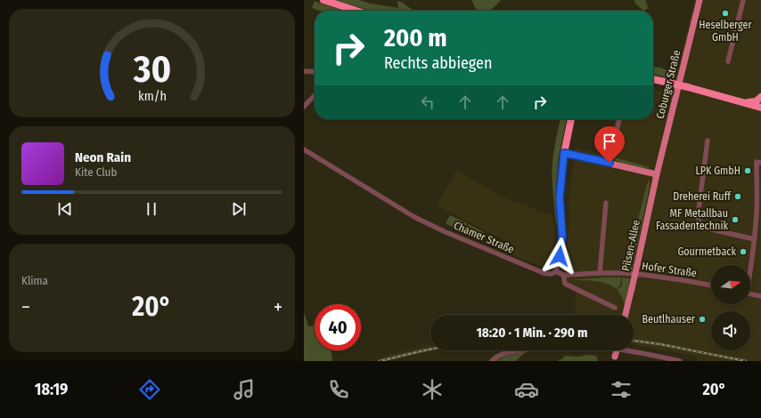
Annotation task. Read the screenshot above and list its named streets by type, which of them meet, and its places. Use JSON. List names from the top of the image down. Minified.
{"streets":{"main road":["Coburger Straße","Pilsen-Allee"],"street":["Chamer Straße","Hofer Straße"]},"crossings":[["Coburger Straße","Pilsen-Allee"],["Chamer Straße","Hofer Straße"]],"places":["Heselberger GmbH","LPK GmbH","Dreherei Ruff","MF Metallbau Fassadentechnik","Gourmetback","Beutlhauser"],"north":"right","page":{"turn":["200 m","Rechts abbiegen"],"song":["Neon Rain","Kite Club"],"tile":"Klima","heat":["−","20°","+"],"limit":"40","trip":"18:20 · 1 Min. · 290 m","tabs":["18:19","20°"],"gauge":["30","km/h"]}}
